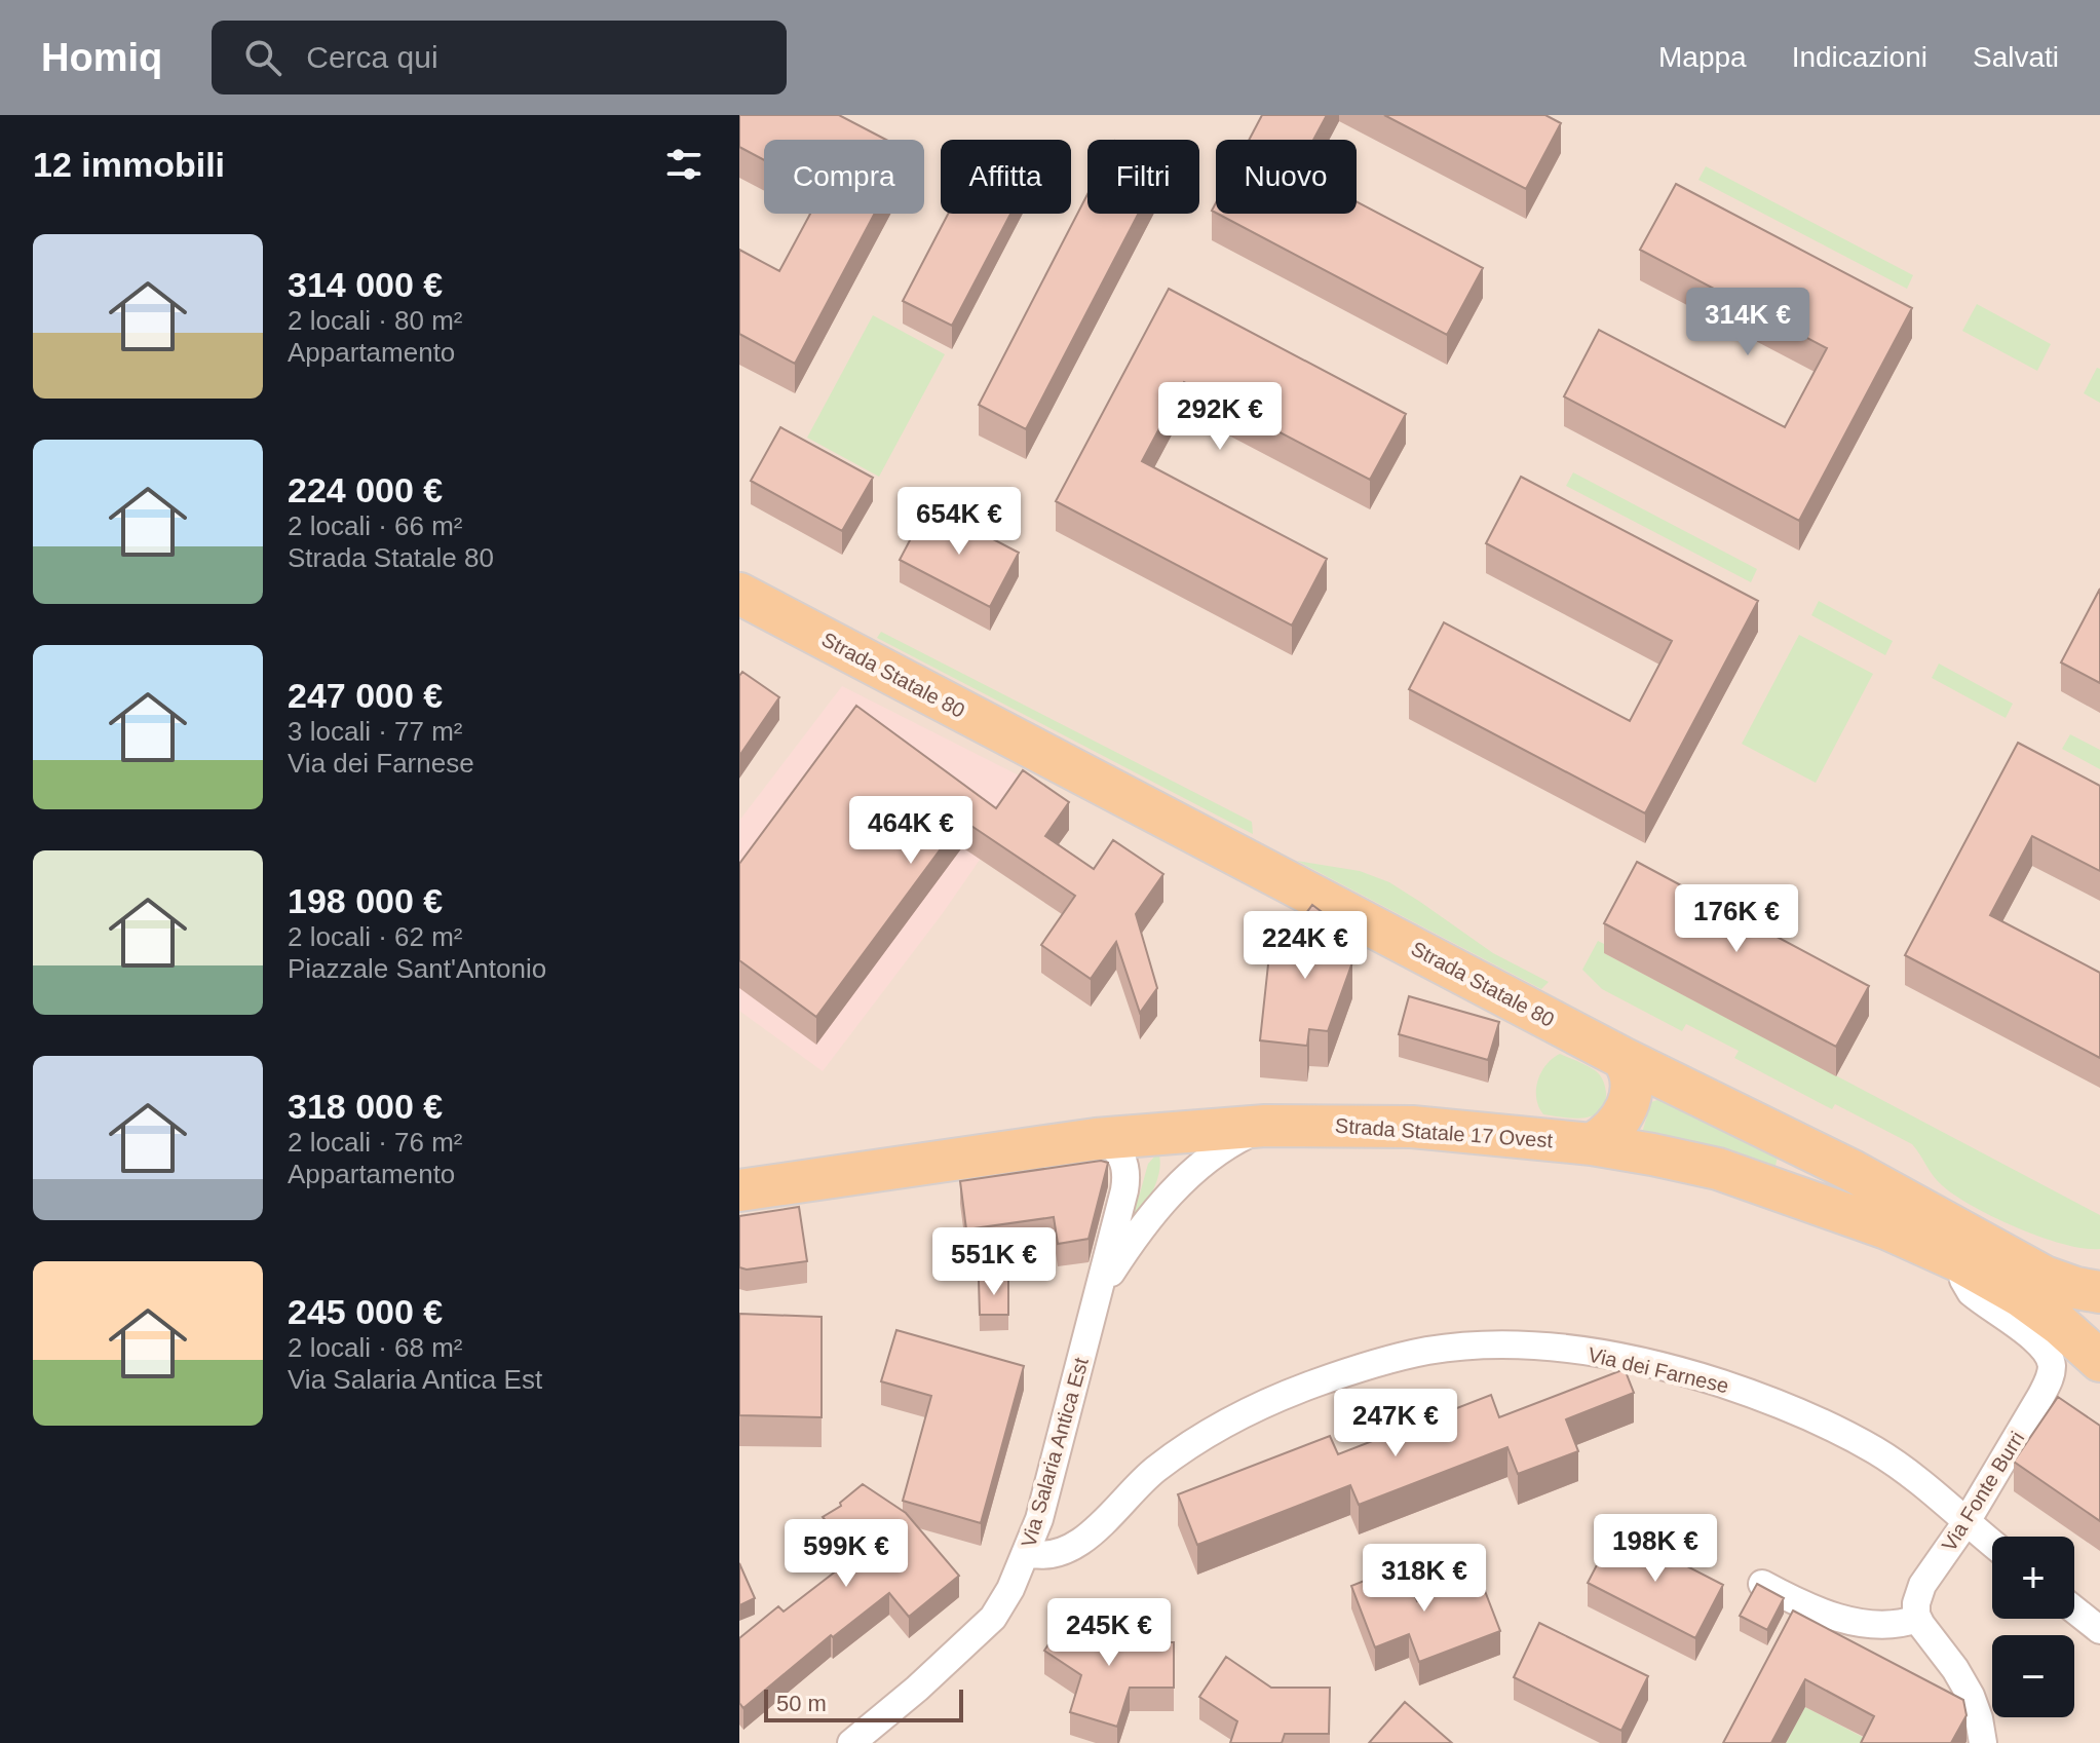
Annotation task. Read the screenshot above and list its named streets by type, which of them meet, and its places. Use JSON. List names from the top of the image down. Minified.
{"streets":{"main road":["Strada Statale 80","Strada Statale 17 Ovest"],"street":["Via dei Farnese","Via Salaria Antica Est","Via Fonte Burri"]},"crossings":[["Strada Statale 17 Ovest","Via Salaria Antica Est"],["Strada Statale 17 Ovest","Via Fonte Burri"],["Via dei Farnese","Via Salaria Antica Est"],["Via dei Farnese","Via Fonte Burri"]],"scale_bar":"50 m","page":{"header":"Homiq","search":"Cerca qui","nav":["Mappa","Indicazioni","Salvati"],"heading":"12 immobili","chip":["Compra","Affitta","Filtri","Nuovo"],"list":[{"name":"314 000 €","note":"2 locali · 80 m² · Appartamento"},{"name":"224 000 €","note":"2 locali · 66 m² · Strada Statale 80"},{"name":"247 000 €","note":"3 locali · 77 m² · Via dei Farnese"},{"name":"198 000 €","note":"2 locali · 62 m² · Piazzale Sant'Antonio"},{"name":"318 000 €","note":"2 locali · 76 m² · Appartamento"},{"name":"245 000 €","note":"2 locali · 68 m² · Via Salaria Antica Est"}],"price":["314K €","292K €","654K €","464K €","176K €","224K €","551K €","247K €","198K €","599K €","318K €","245K €"],"map_buttons":["+","−"],"scale":"50 m"}}
